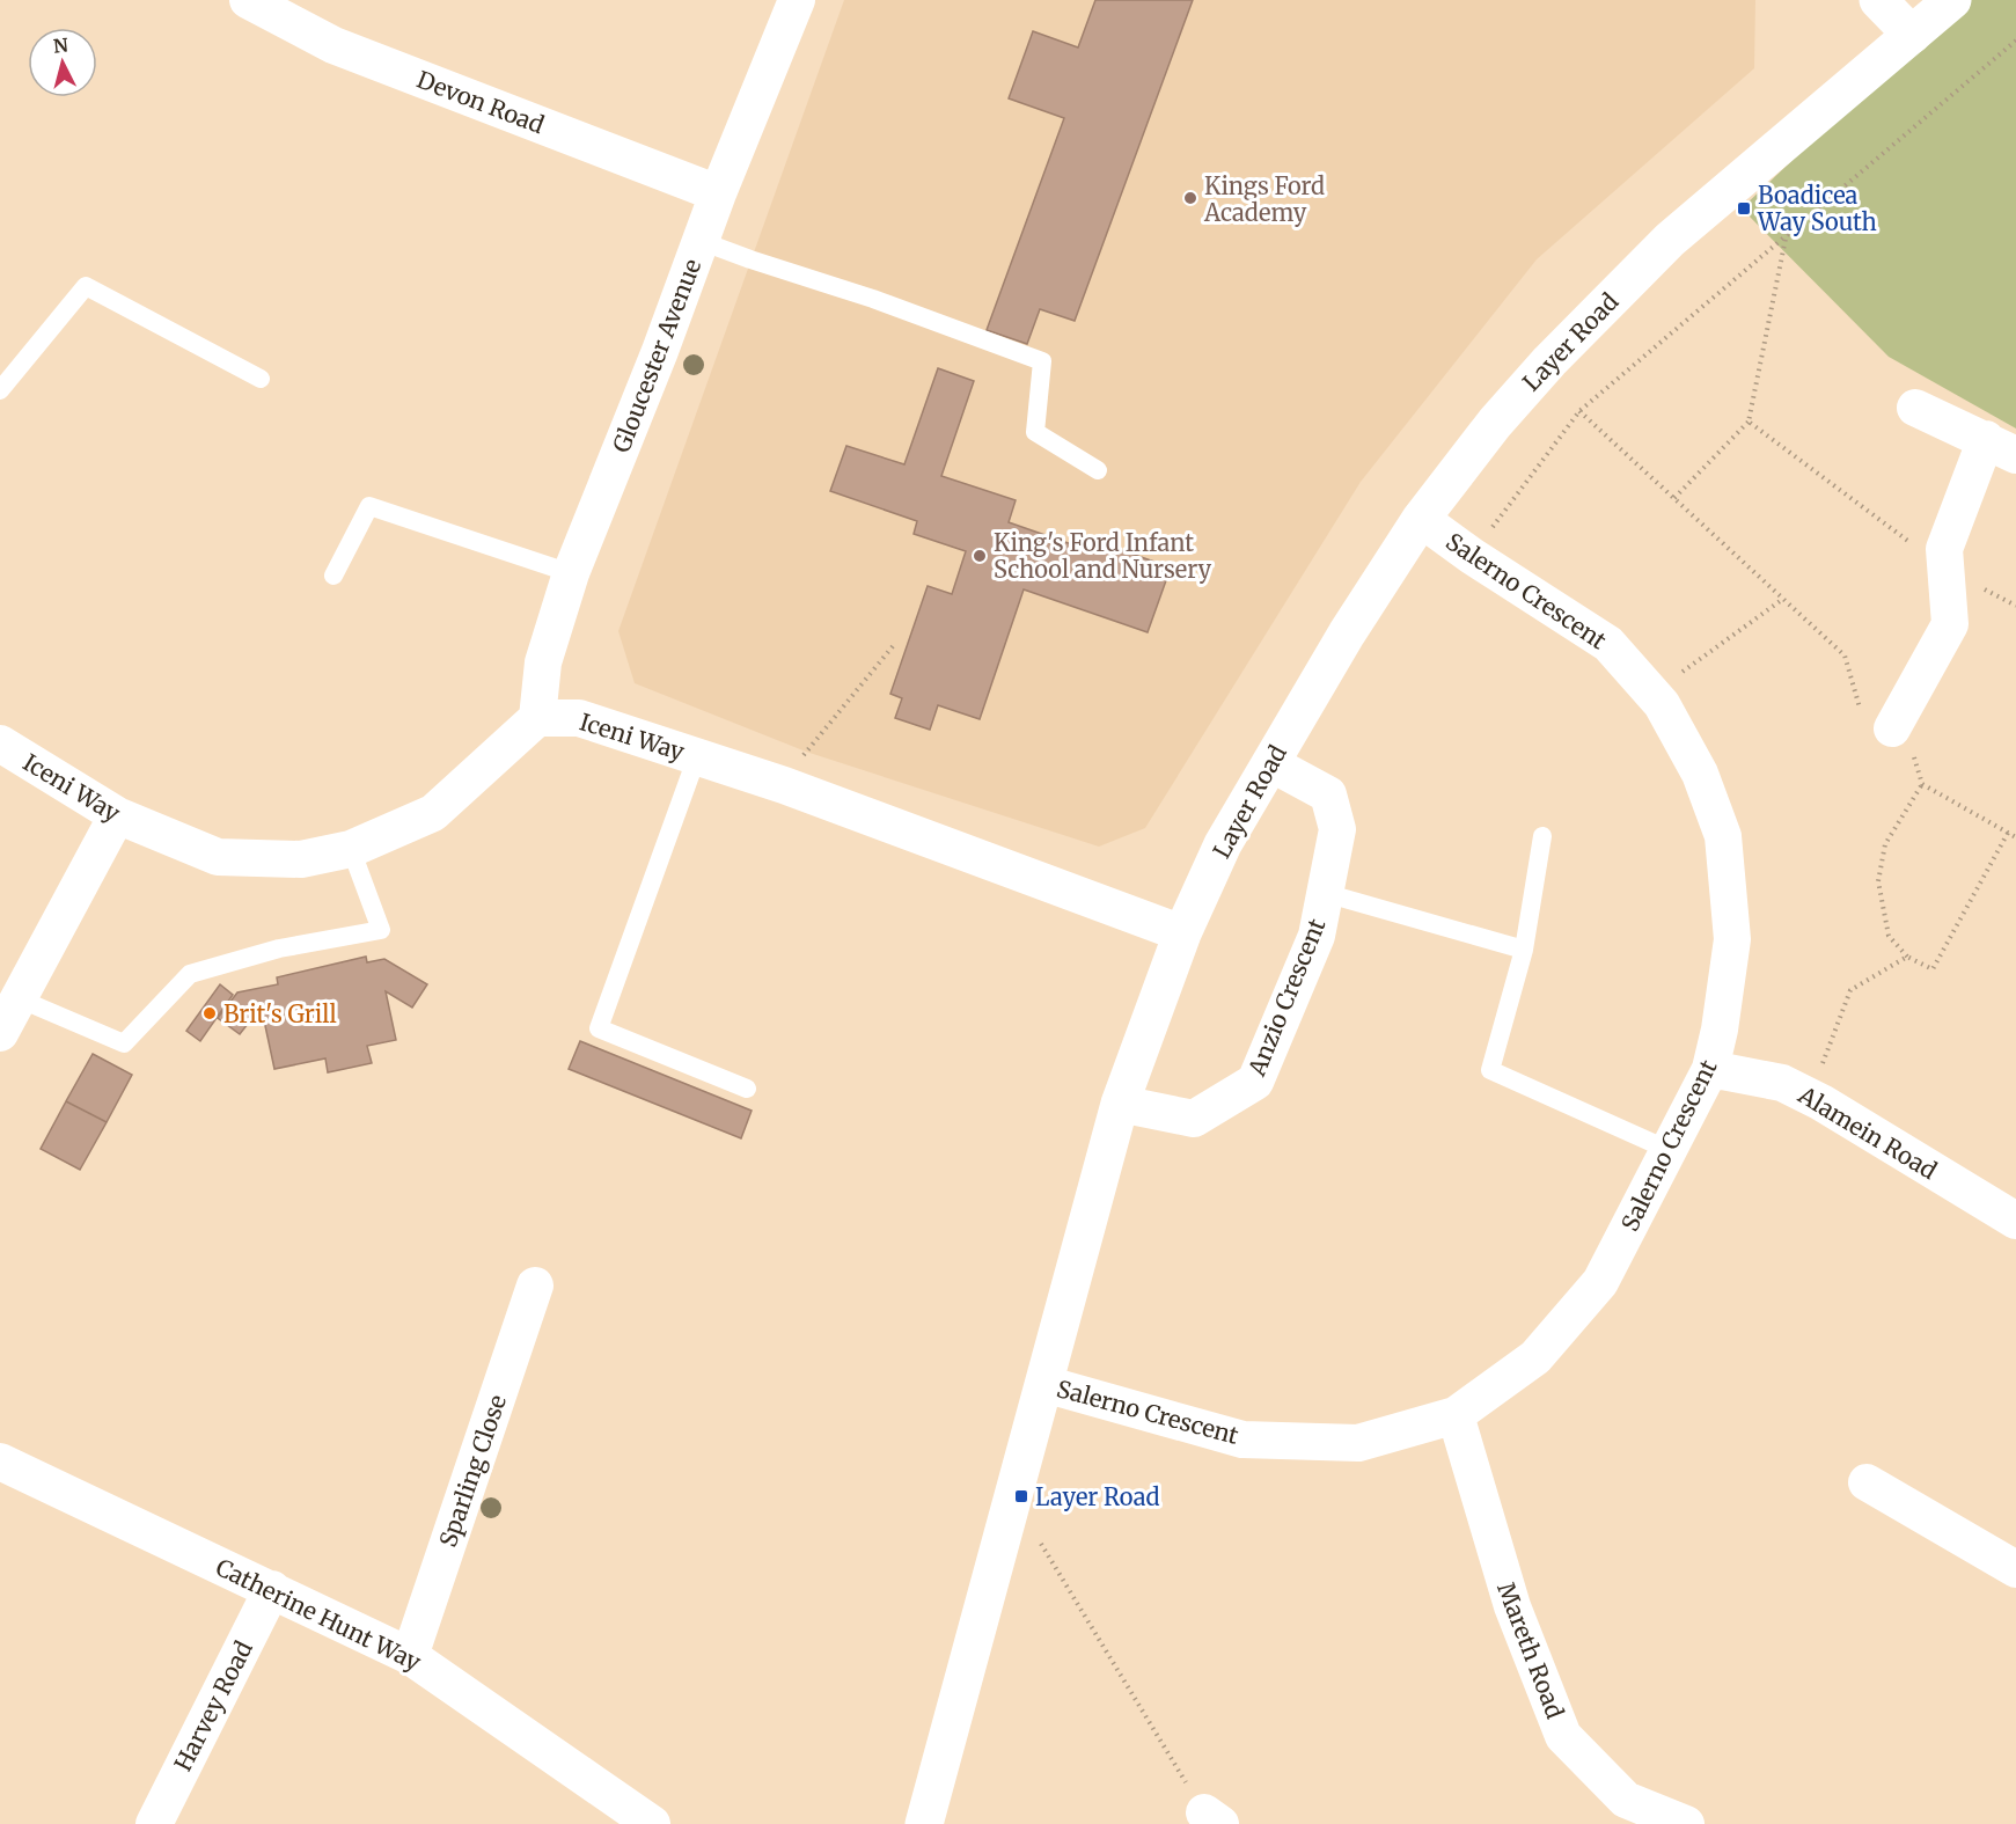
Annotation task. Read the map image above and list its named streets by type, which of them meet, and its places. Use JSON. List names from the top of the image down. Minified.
{"streets":{"main road":["Layer Road"],"street":["Devon Road","Gloucester Avenue","Salerno Crescent","Iceni Way","Anzio Crescent","Alamein Road","Sparling Close","Catherine Hunt Way","Mareth Road","Harvey Road"]},"crossings":[["Devon Road","Gloucester Avenue"],["Layer Road","Salerno Crescent"],["Layer Road","Iceni Way"],["Layer Road","Anzio Crescent"],["Gloucester Avenue","Iceni Way"],["Salerno Crescent","Alamein Road"],["Salerno Crescent","Mareth Road"],["Sparling Close","Catherine Hunt Way"],["Catherine Hunt Way","Harvey Road"]],"places":{"other":["Kings Ford Academy","King's Ford Infant School and Nursery","Brit's Grill"],"transit":["Boadicea Way South","Layer Road"]},"north":"top"}
